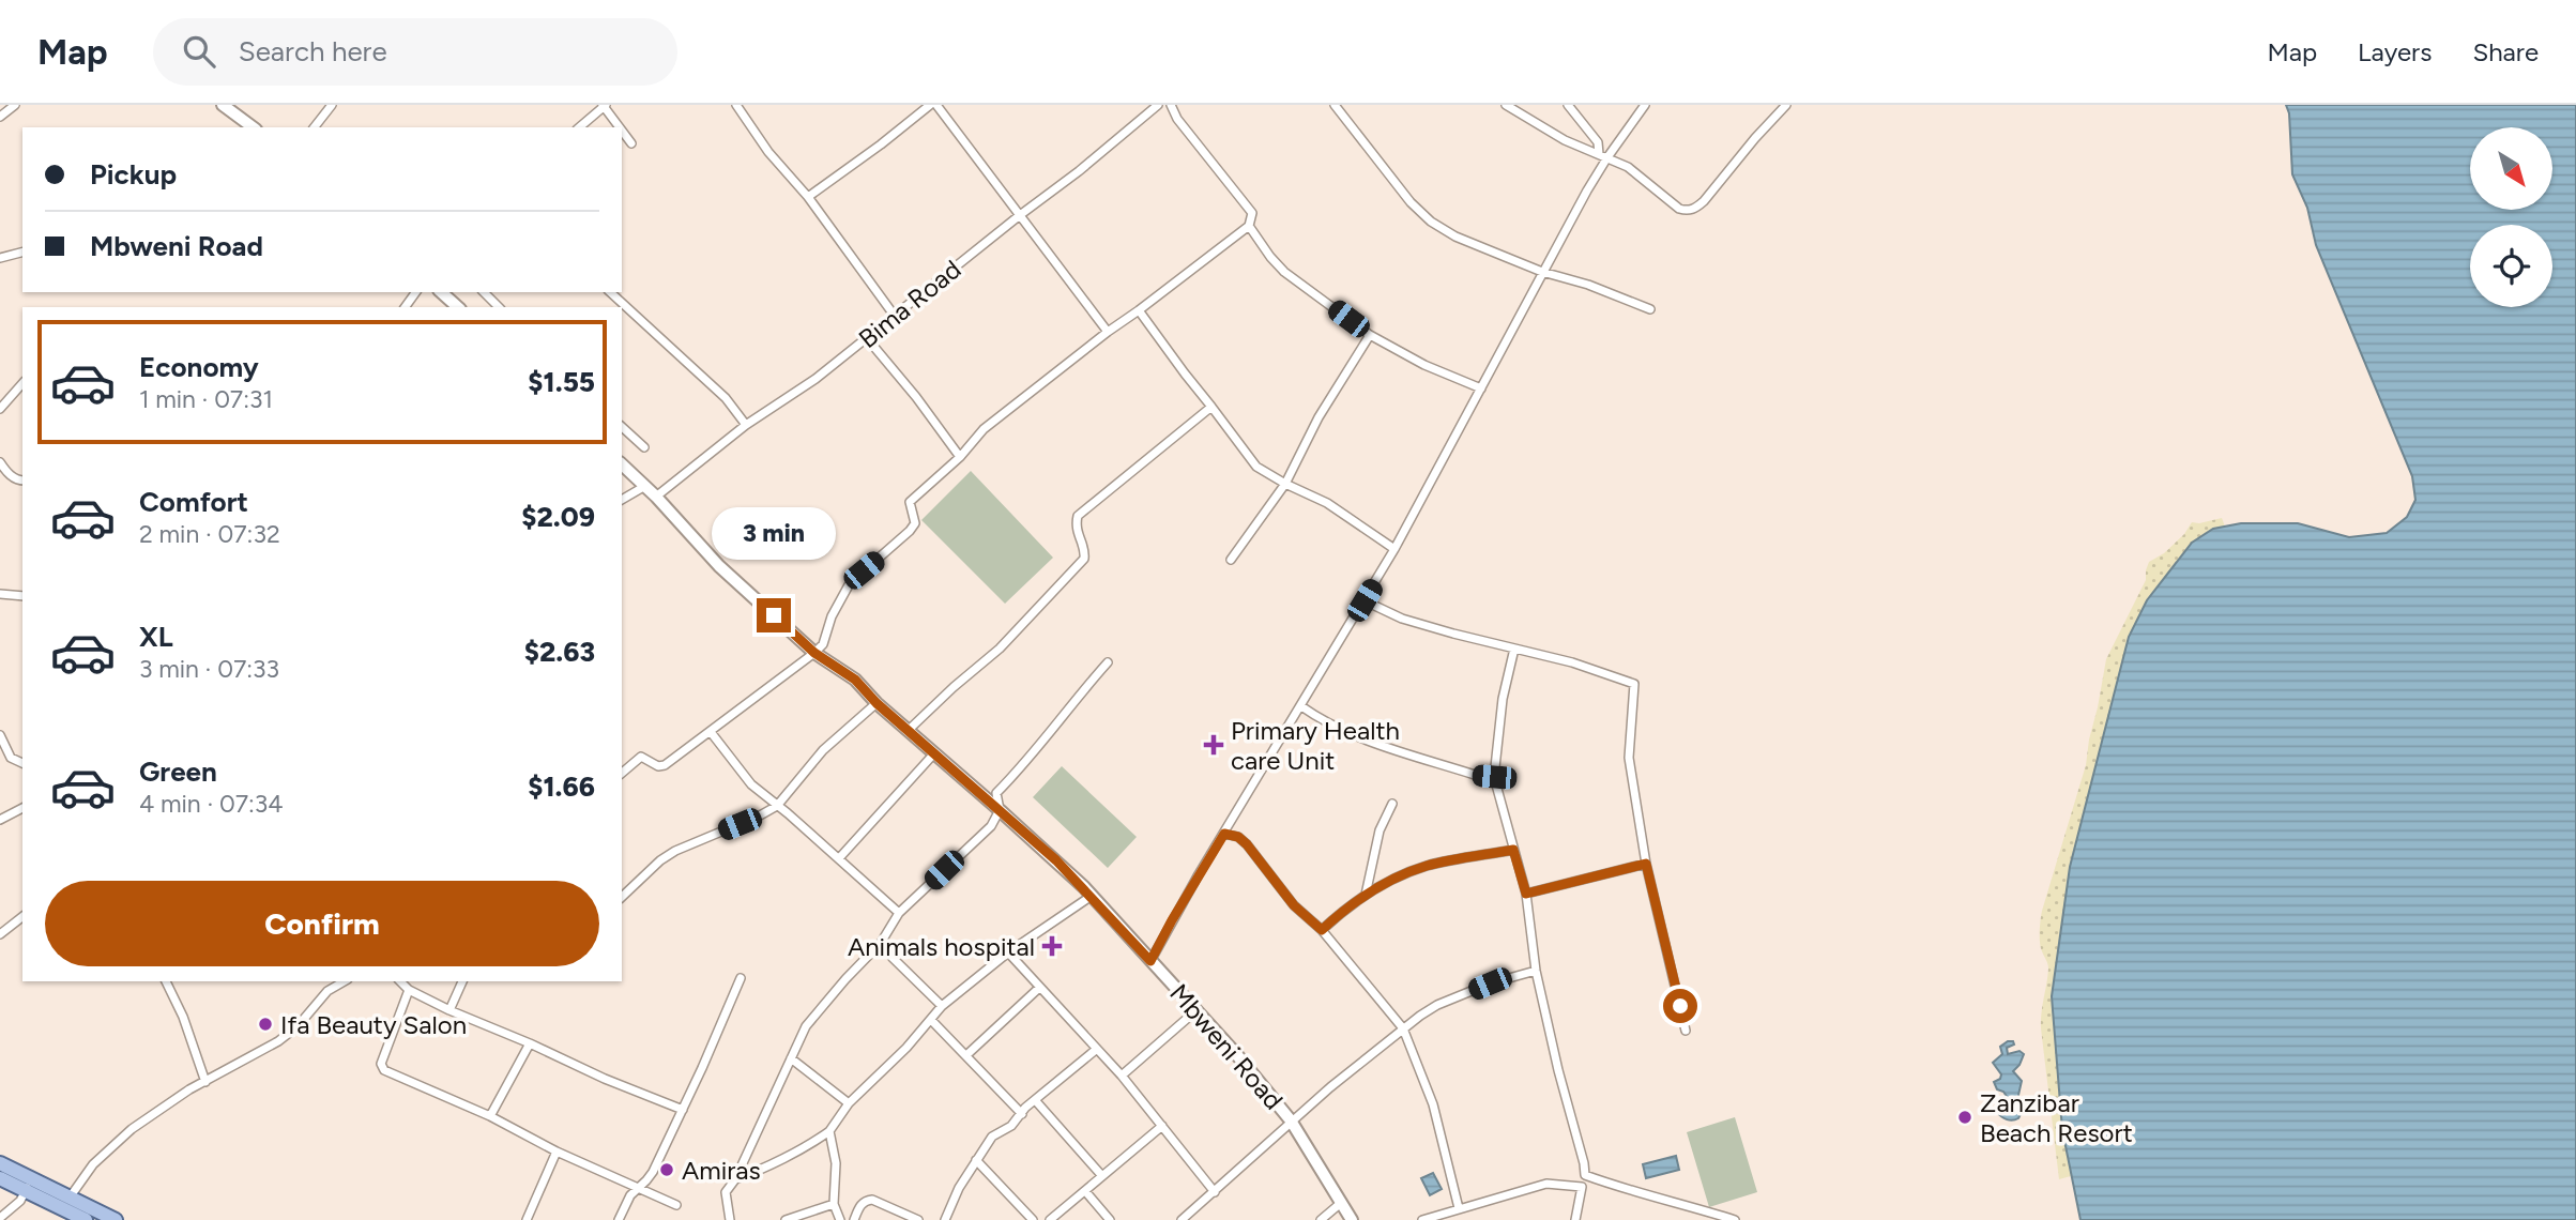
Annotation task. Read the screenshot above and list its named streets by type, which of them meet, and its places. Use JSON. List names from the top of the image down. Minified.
{"streets":{"street":["Bima Road","Mbweni Road"]},"crossings":[["Bima Road","Mbweni Road"]],"places":{"health":["Primary Health care Unit","Animals hospital"],"other":["Ifa Beauty Salon","Zanzibar Beach Resort","Amiras"]},"north":"bottom right","page":{"header":"Map","search":"Search here","nav":["Map","Layers","Share"],"banner":["Pickup","Mbweni Road"],"list":[{"name":"Economy","note":"1 min · 07:31","value":"$1.55"},{"name":"Comfort","note":"2 min · 07:32","value":"$2.09"},{"name":"XL","note":"3 min · 07:33","value":"$2.63"},{"name":"Green","note":"4 min · 07:34","value":"$1.66"}],"bubble":"3 min","buttons":"Confirm"}}
